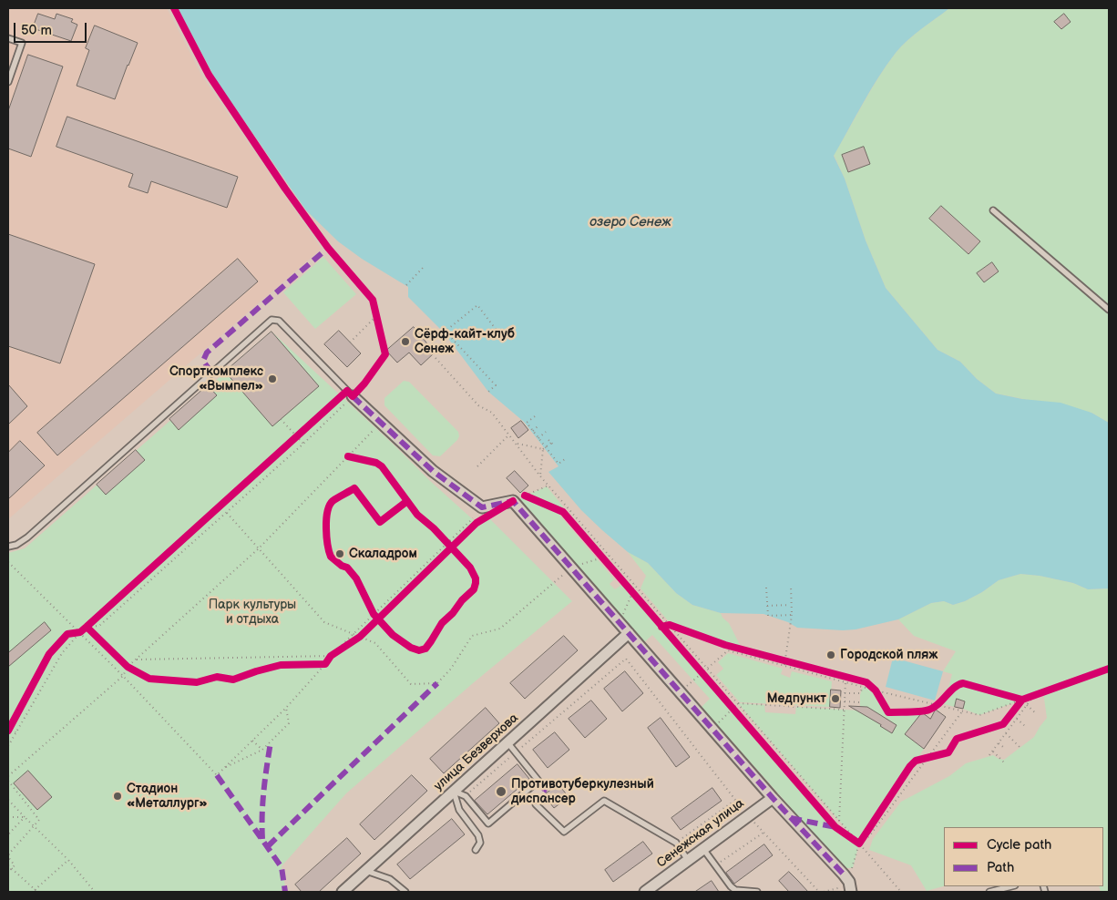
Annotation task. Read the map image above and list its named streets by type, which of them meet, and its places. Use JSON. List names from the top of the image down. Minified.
{"streets":{"street":["улица Безверхова","Сенежская улица"]},"water":["озеро Сенеж"],"parks":["Парк культуры и отдыха"],"places":["Сёрф-кайт-клуб Сенеж","Спорткомплекс «Вымпел»","Скаладром","Городской пляж","Медпункт","Противотуберкулезный диспансер","Стадион «Металлург»"],"legend":["Cycle path","Path"],"scale_bar":"50 m"}
